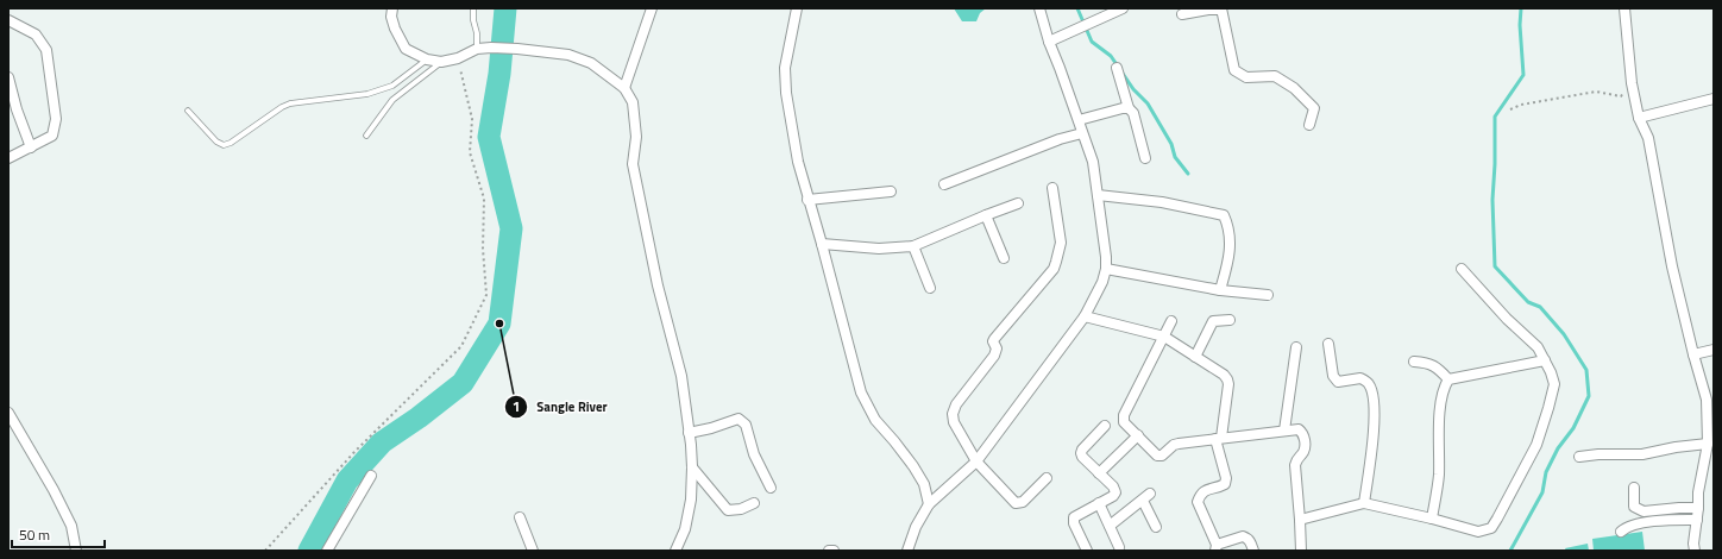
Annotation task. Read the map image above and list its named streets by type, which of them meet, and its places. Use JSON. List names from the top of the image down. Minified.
{"places":["Sangle River"],"scale_bar":"50 m"}
